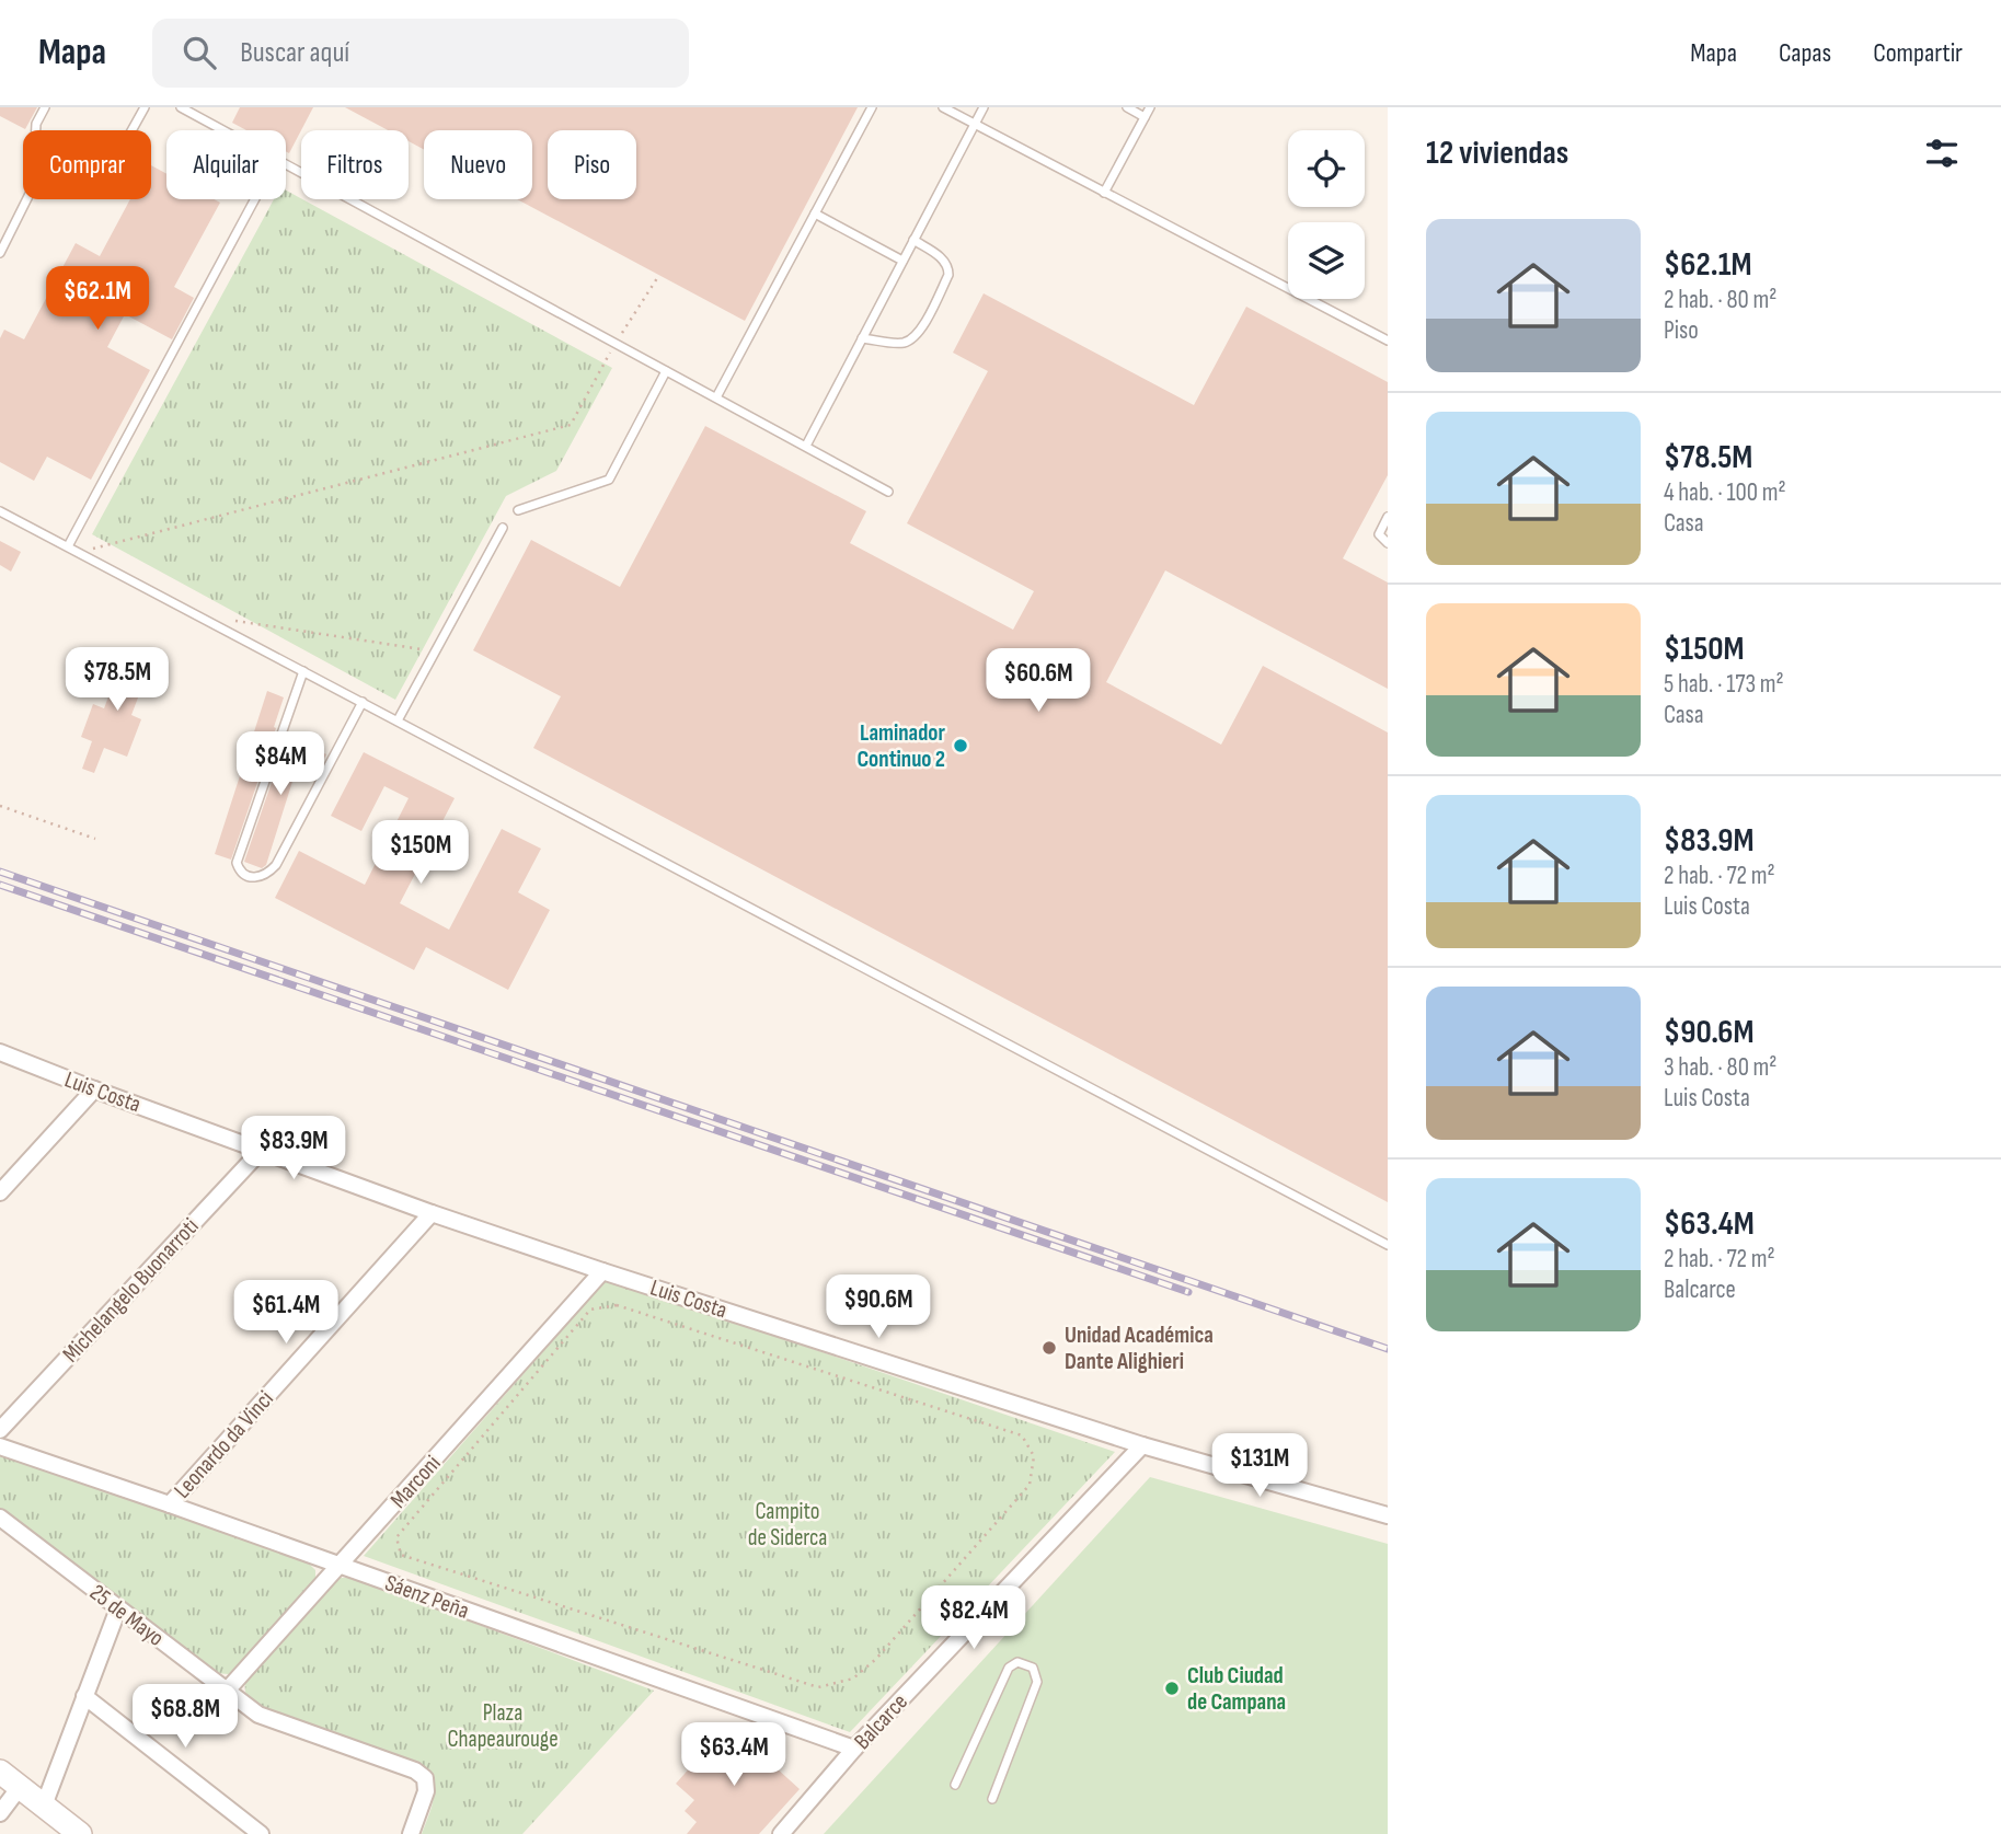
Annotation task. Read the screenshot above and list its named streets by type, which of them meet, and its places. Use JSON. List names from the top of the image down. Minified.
{"streets":{"street":["Luis Costa","Michelangelo Buonarroti","Leonardo da Vinci","Marconi","Sáenz Peña","25 de Mayo","Balcarce"]},"crossings":[["Luis Costa","Michelangelo Buonarroti"],["Luis Costa","Leonardo da Vinci"],["Luis Costa","Marconi"],["Luis Costa","Balcarce"],["Leonardo da Vinci","Sáenz Peña"],["Marconi","Sáenz Peña"],["Marconi","25 de Mayo"],["Sáenz Peña","Balcarce"]],"parks":["Campito de Siderca","Plaza Chapeaurouge"],"places":["Laminador Continuo 2","Unidad Académica Dante Alighieri","Club Ciudad de Campana"],"page":{"header":"Mapa","search":"Buscar aquí","nav":["Mapa","Capas","Compartir"],"heading":"12 viviendas","chip":["Comprar","Alquilar","Filtros","Nuevo","Piso"],"list":[{"name":"$62.1M","note":"2 hab. · 80 m² · Piso"},{"name":"$78.5M","note":"4 hab. · 100 m² · Casa"},{"name":"$150M","note":"5 hab. · 173 m² · Casa"},{"name":"$83.9M","note":"2 hab. · 72 m² · Luis Costa"},{"name":"$90.6M","note":"3 hab. · 80 m² · Luis Costa"},{"name":"$63.4M","note":"2 hab. · 72 m² · Balcarce"}],"price":["$62.1M","$78.5M","$60.6M","$84M","$150M","$83.9M","$90.6M","$61.4M","$131M","$82.4M","$68.8M","$63.4M"]}}
